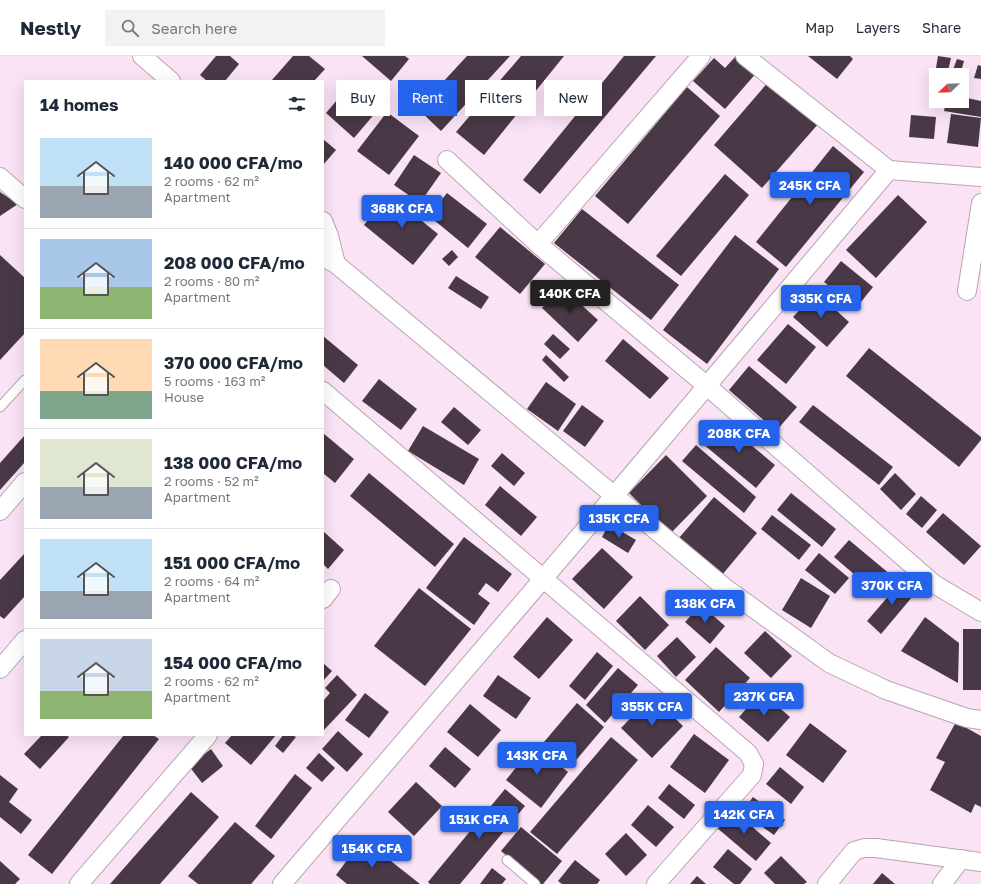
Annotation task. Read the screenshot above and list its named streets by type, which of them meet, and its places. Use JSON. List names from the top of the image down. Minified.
{"north":"bottom left","page":{"header":"Nestly","search":"Search here","nav":["Map","Layers","Share"],"chip":["Buy","Rent","Filters","New"],"heading":"14 homes","list":[{"name":"140 000 CFA/mo","note":"2 rooms · 62 m² · Apartment"},{"name":"208 000 CFA/mo","note":"2 rooms · 80 m² · Apartment"},{"name":"370 000 CFA/mo","note":"5 rooms · 163 m² · House"},{"name":"138 000 CFA/mo","note":"2 rooms · 52 m² · Apartment"},{"name":"151 000 CFA/mo","note":"2 rooms · 64 m² · Apartment"},{"name":"154 000 CFA/mo","note":"2 rooms · 62 m² · Apartment"}],"price":["245K CFA","368K CFA","140K CFA","335K CFA","208K CFA","135K CFA","370K CFA","138K CFA","237K CFA","355K CFA","143K CFA","142K CFA","151K CFA","154K CFA"]}}
